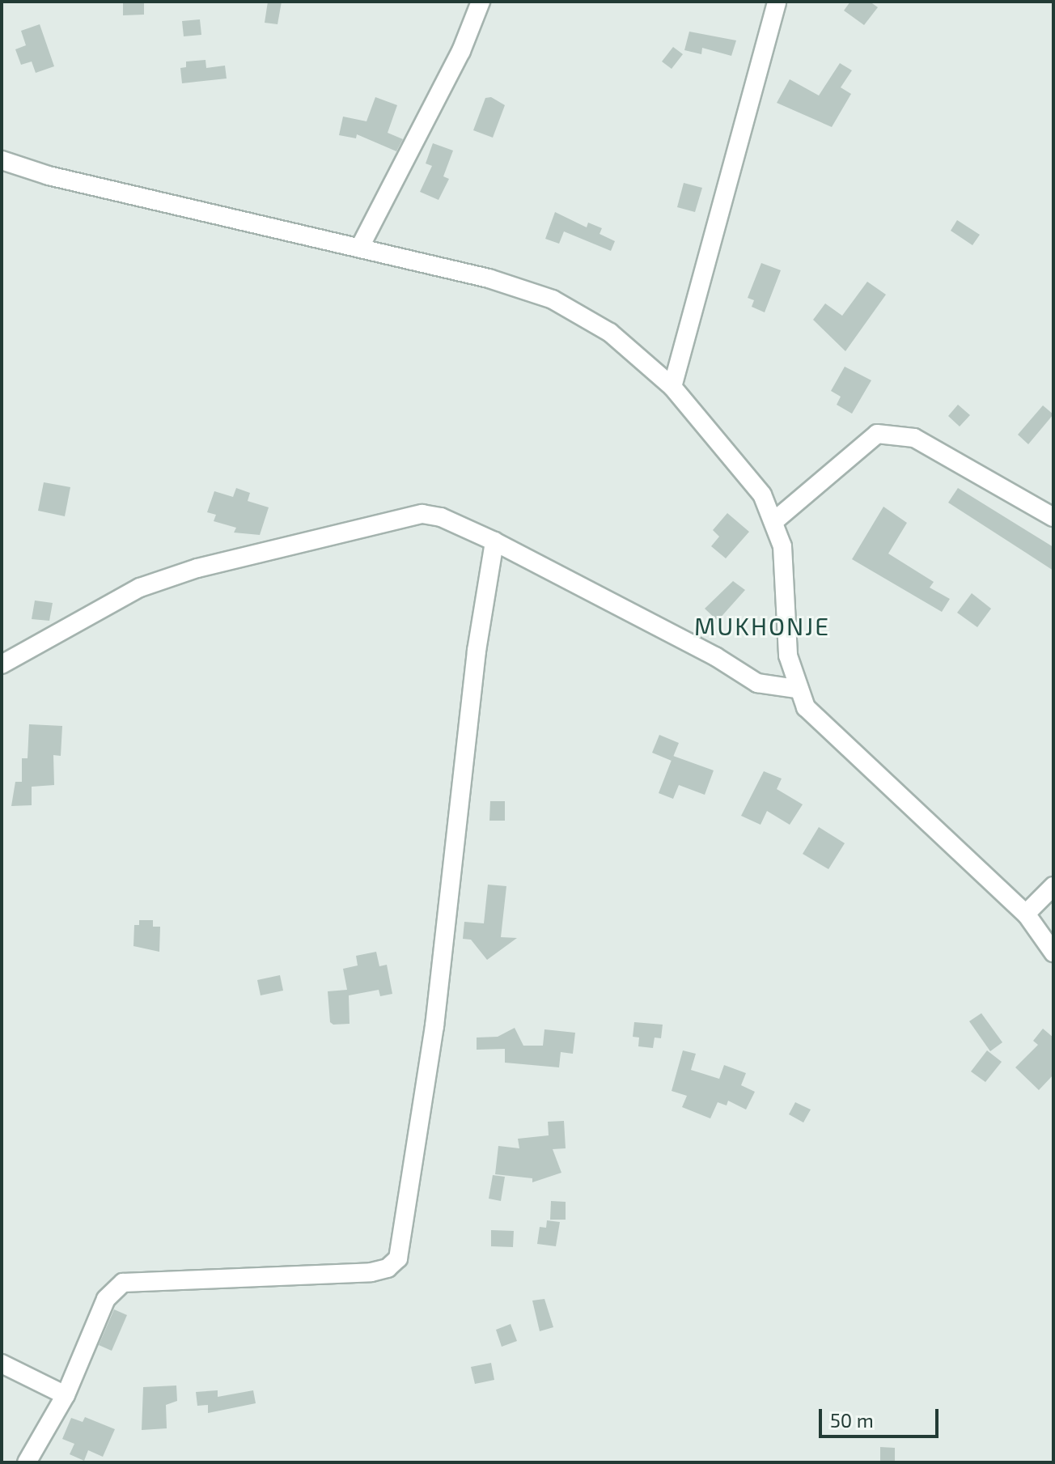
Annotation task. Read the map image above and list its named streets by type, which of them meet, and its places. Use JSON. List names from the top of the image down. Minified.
{"districts":["MUKHONJE"],"scale_bar":"50 m"}
